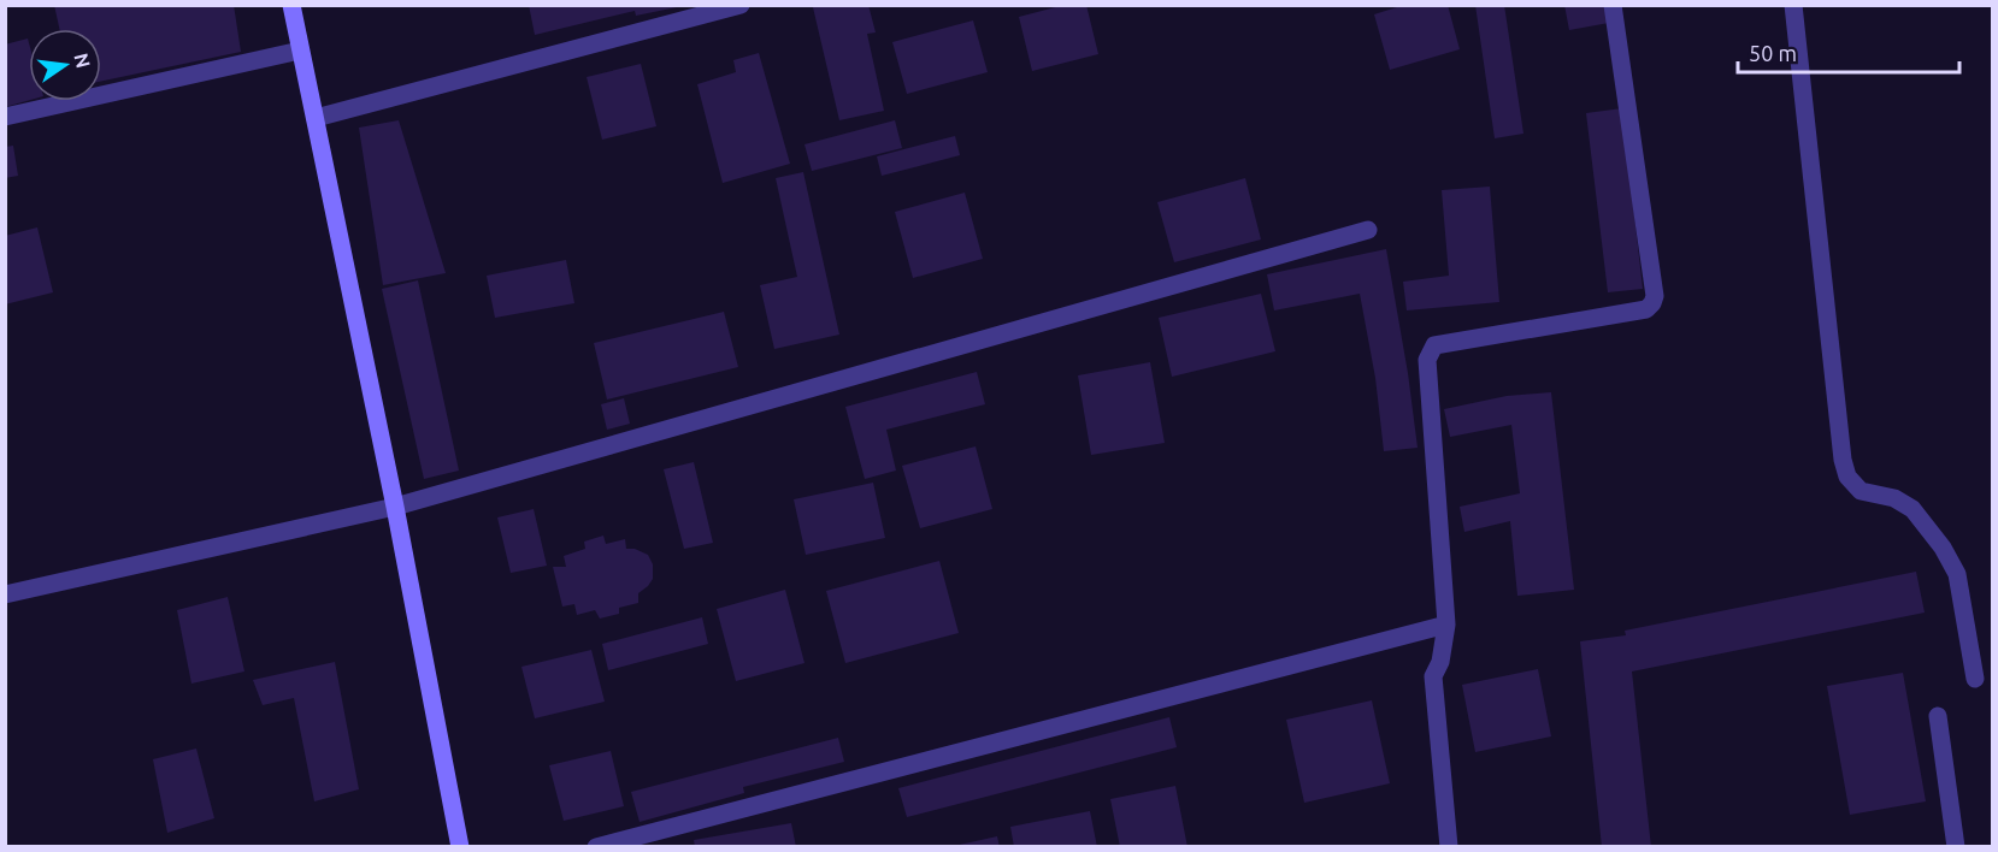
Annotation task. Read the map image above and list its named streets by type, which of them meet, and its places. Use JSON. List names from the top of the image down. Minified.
{"scale_bar":"50 m","north":"right"}
